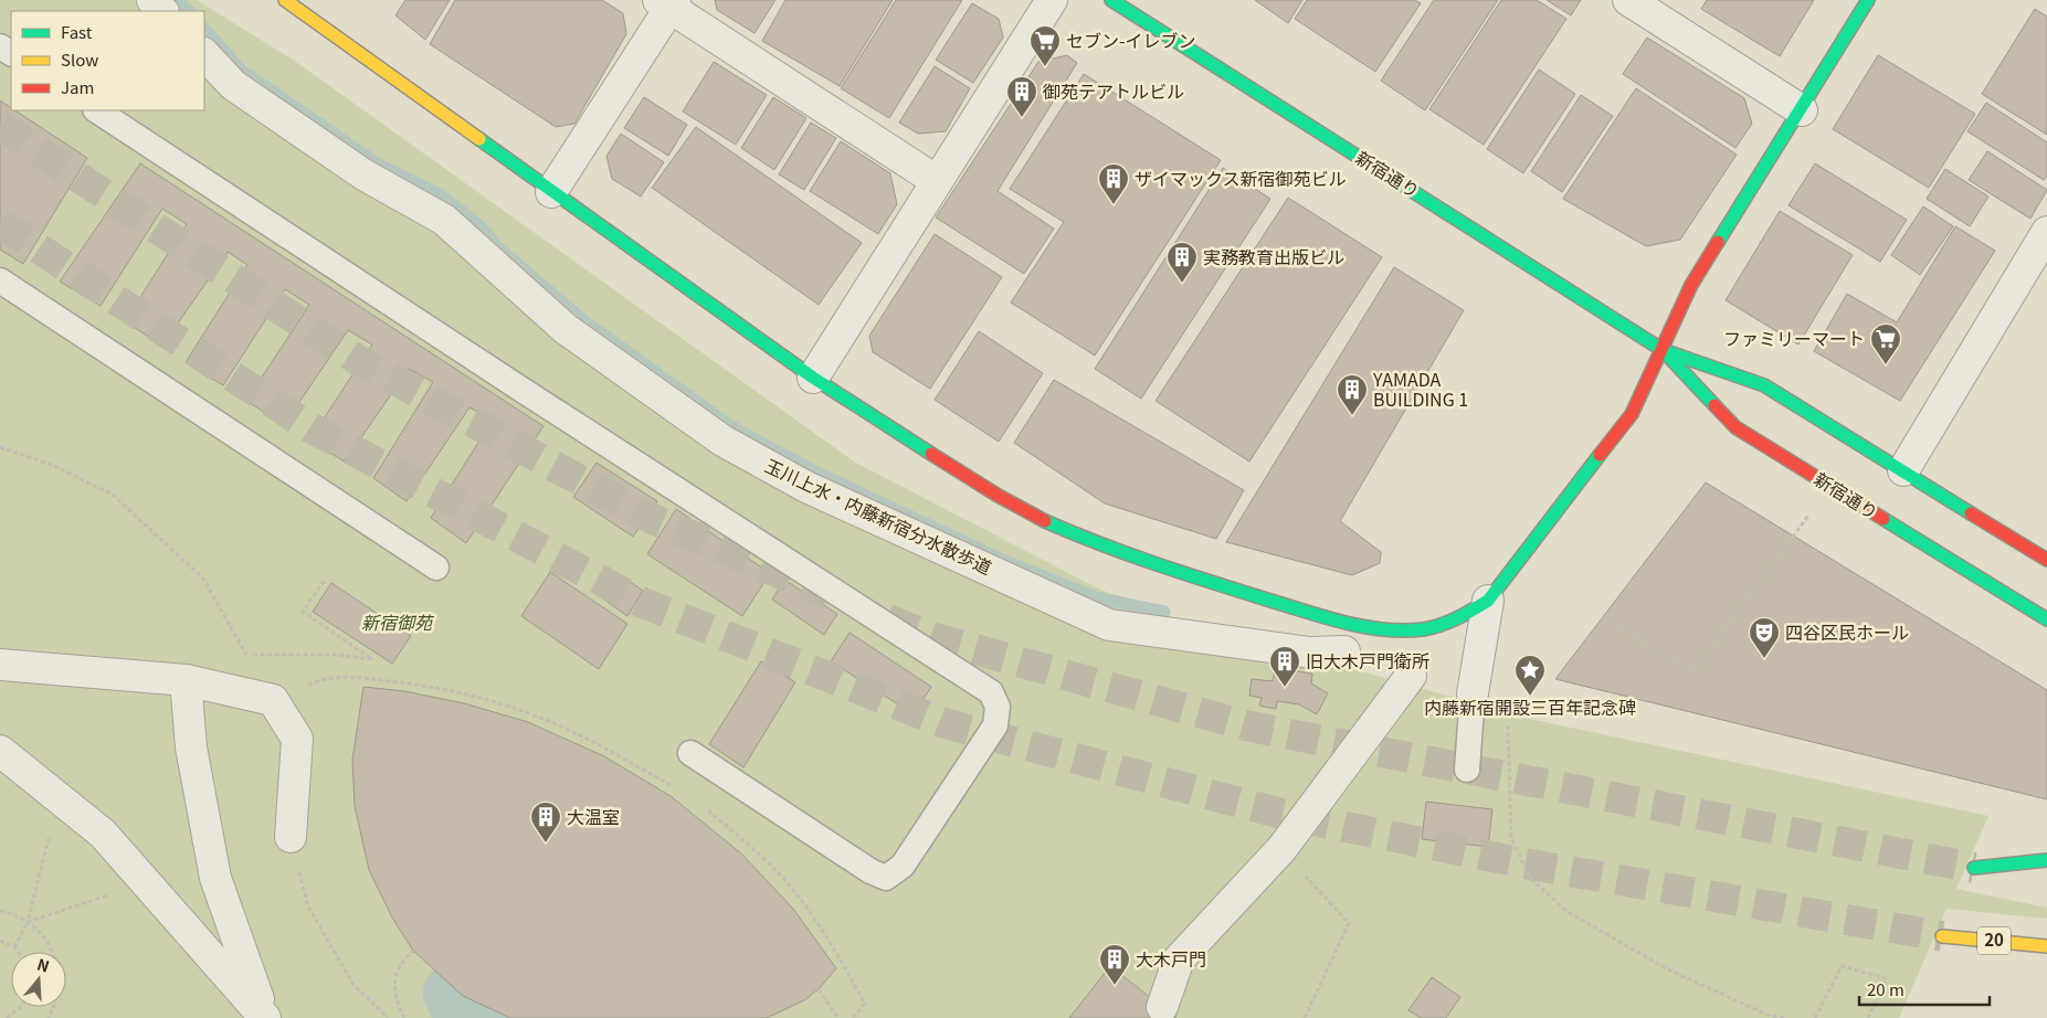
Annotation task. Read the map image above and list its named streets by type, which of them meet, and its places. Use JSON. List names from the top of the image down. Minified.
{"streets":{"main road":["新宿通り","20"],"street":["玉川上水・内藤新宿分水散歩道"]},"parks":["新宿御苑"],"places":{"supermarket":["セブン-イレブン","ファミリーマート"],"building":["御苑テアトルビル","ザイマックス新宿御苑ビル","実務教育出版ビル","YAMADA BUILDING 1","旧大木戸門衛所","大温室","大木戸門"],"theatre":["四谷区民ホール"],"place":["内藤新宿開設三百年記念碑"]},"legend":["Fast","Slow","Jam"],"scale_bar":"20 m","north":"top"}
